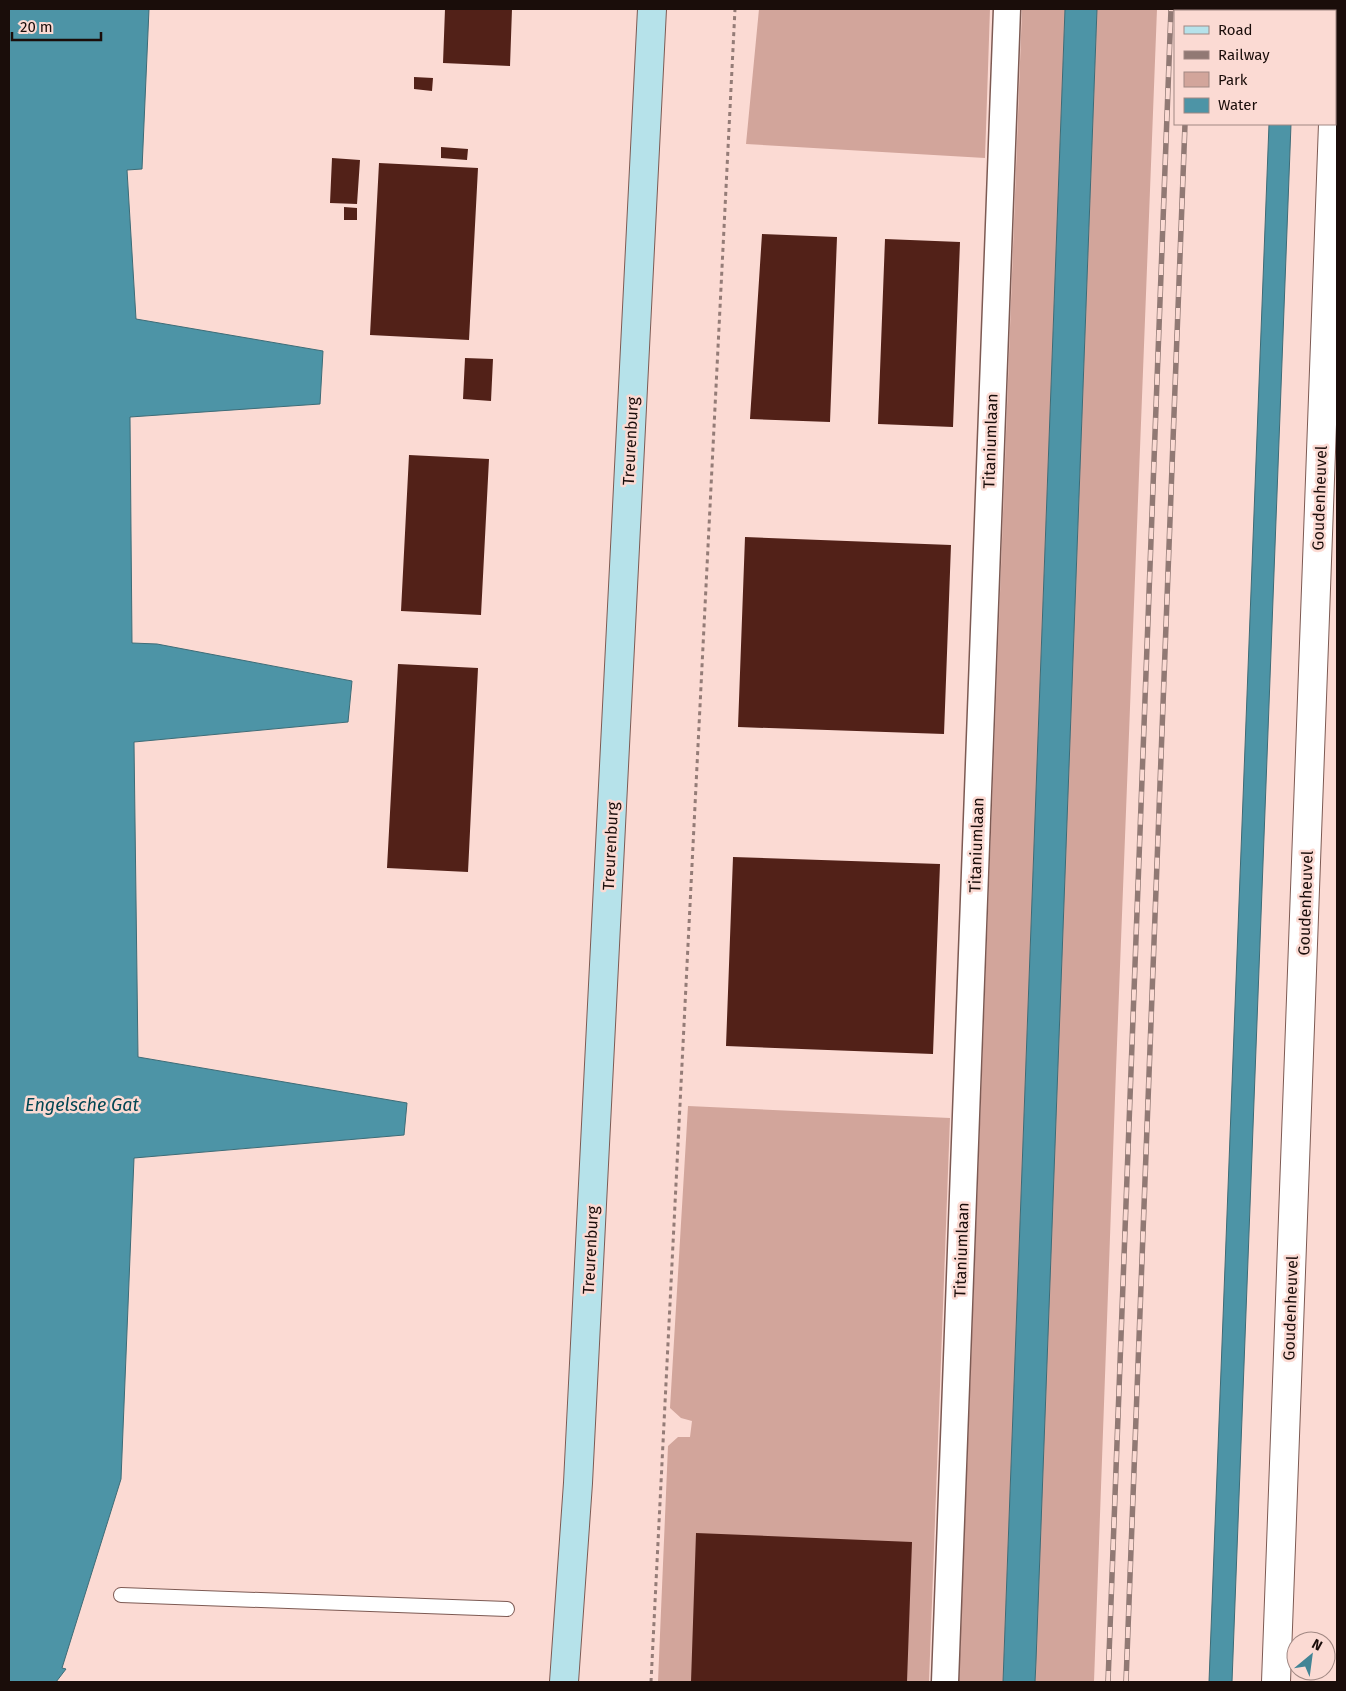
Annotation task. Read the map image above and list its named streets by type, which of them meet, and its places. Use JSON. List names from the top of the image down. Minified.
{"streets":{"main road":["Treurenburg"],"street":["Titaniumlaan","Goudenheuvel"]},"water":["Engelsche Gat"],"legend":["Road","Railway","Park","Water"],"scale_bar":"20 m","north":"top right"}
